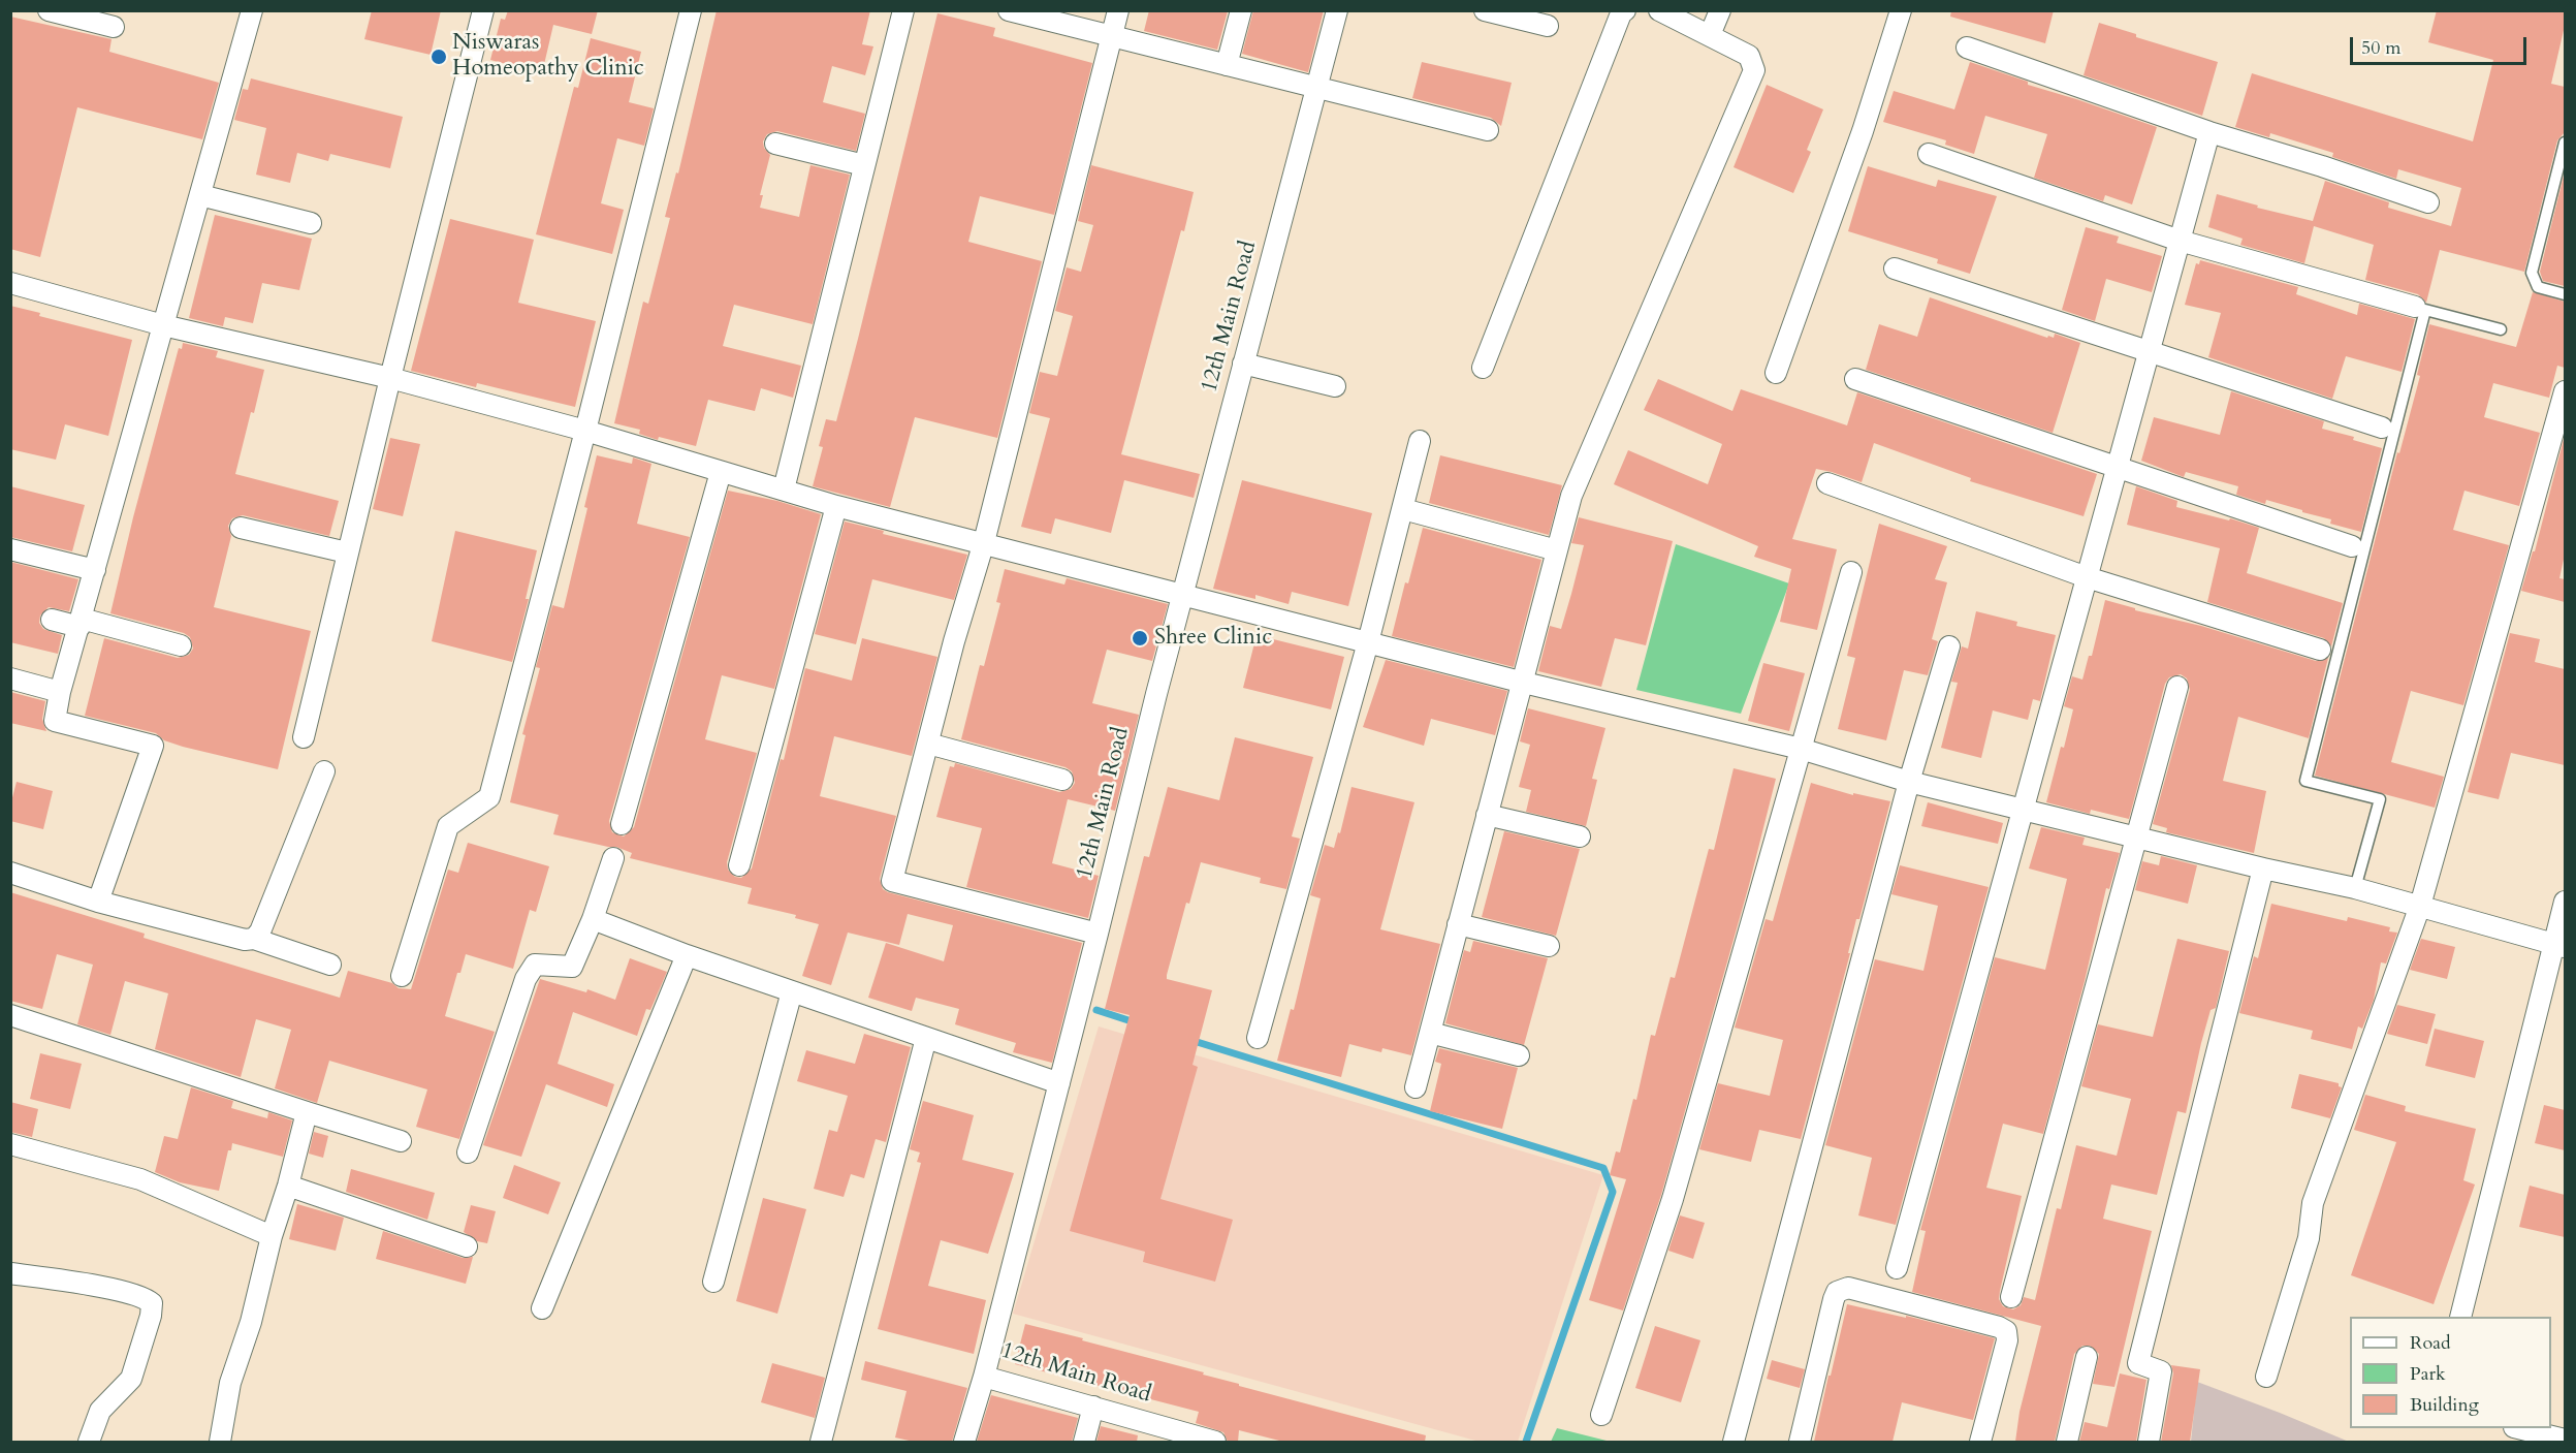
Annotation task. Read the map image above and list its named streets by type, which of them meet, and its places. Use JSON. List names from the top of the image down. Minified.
{"streets":{"street":["12th Main Road"]},"places":["Niswaras Homeopathy Clinic","Shree Clinic"],"legend":["Road","Park","Building"],"scale_bar":"50 m"}
